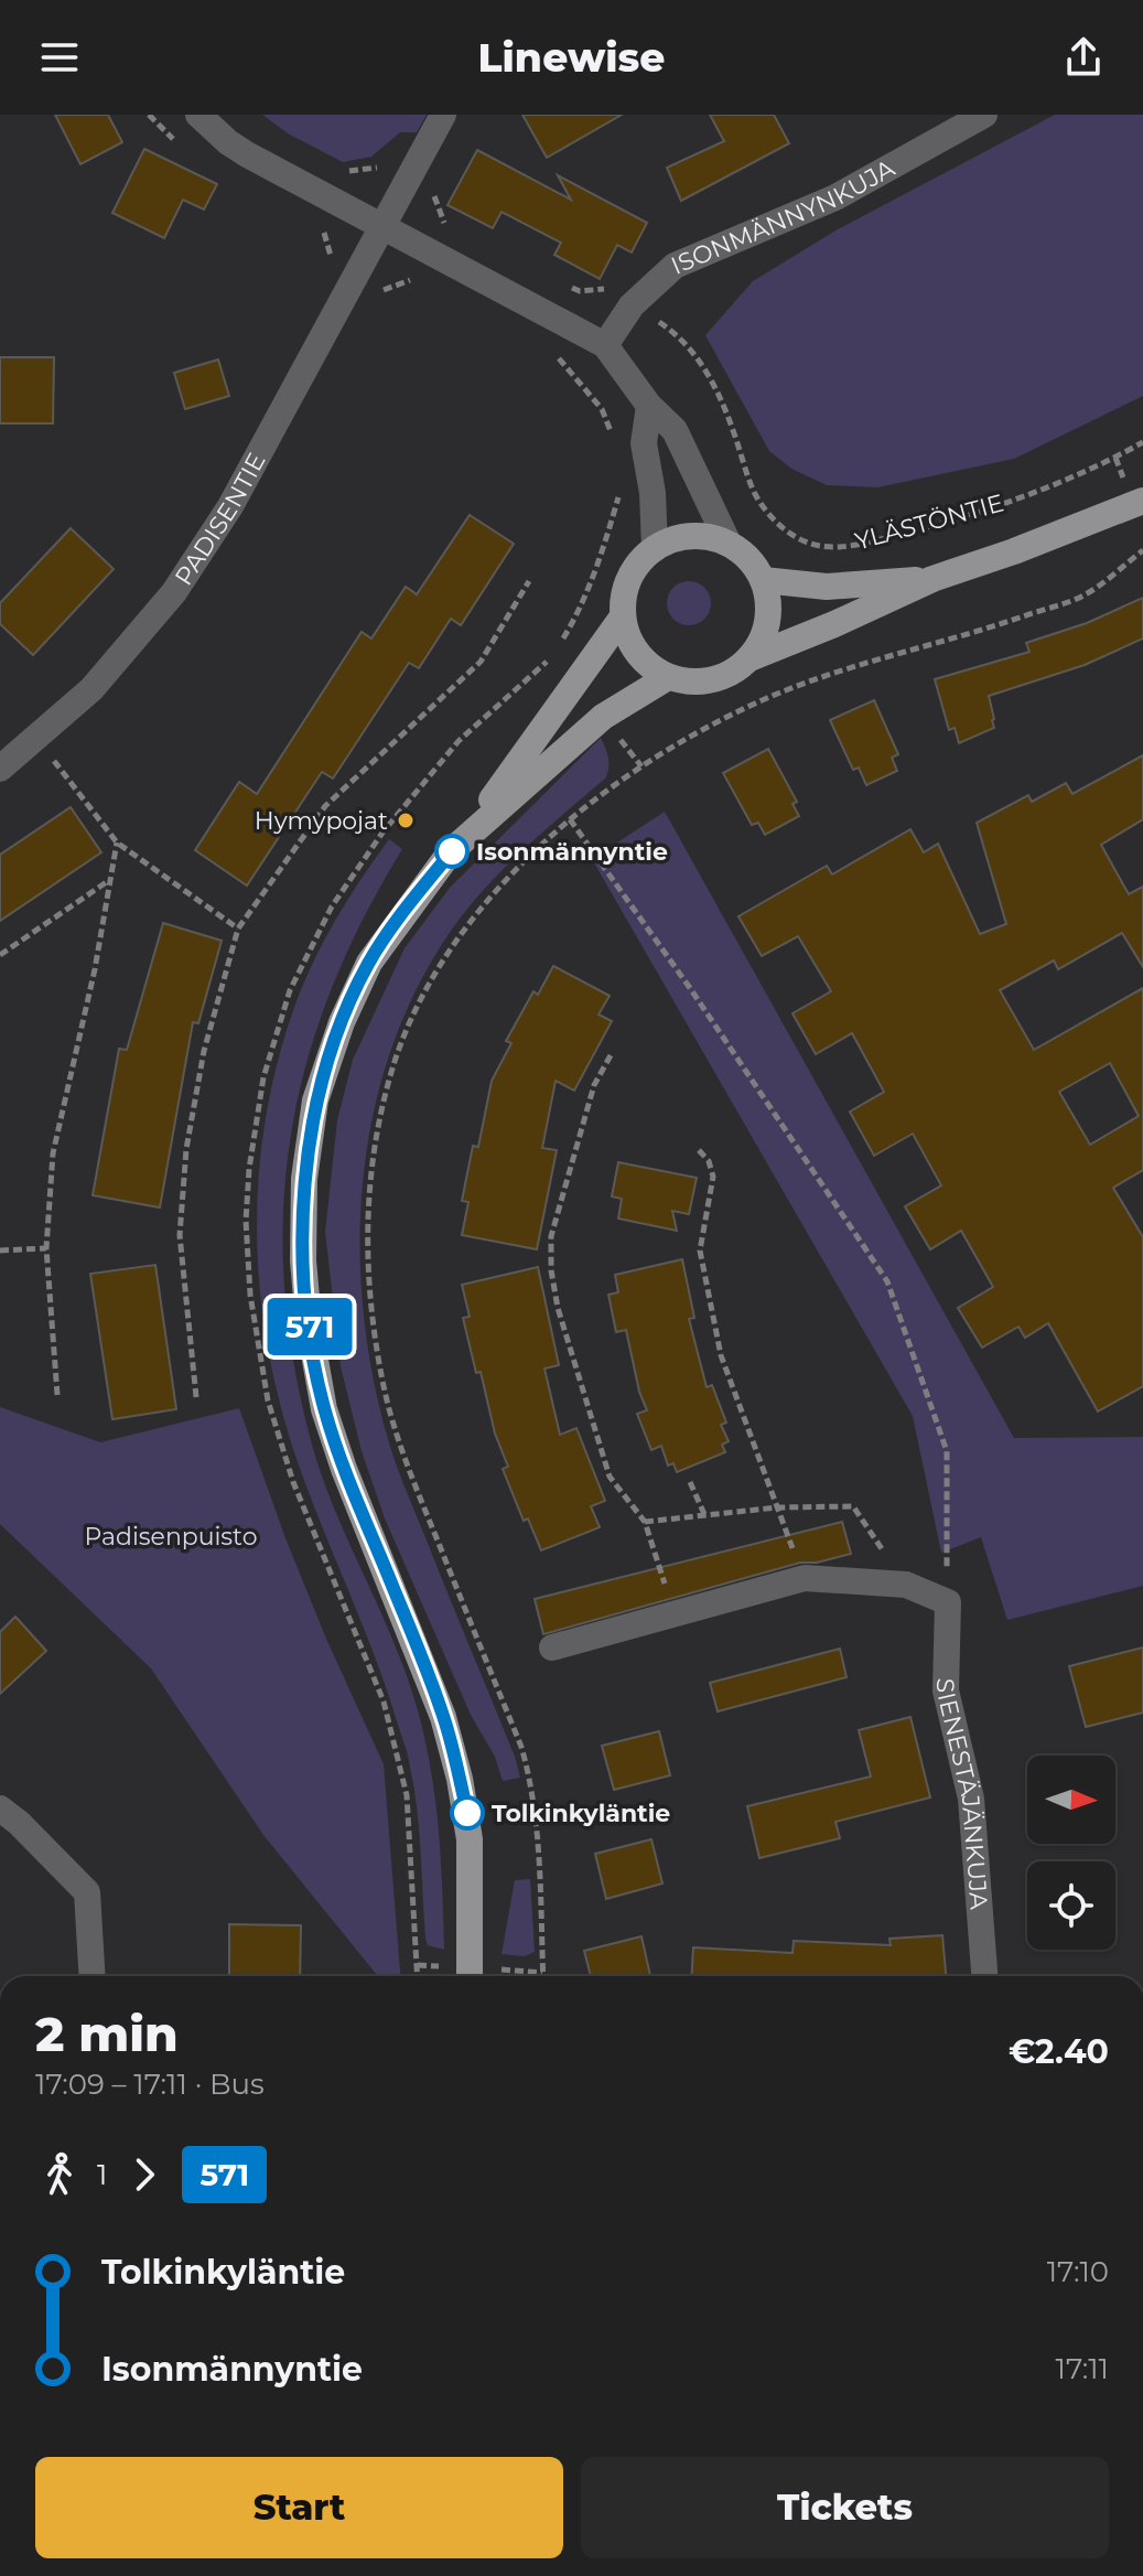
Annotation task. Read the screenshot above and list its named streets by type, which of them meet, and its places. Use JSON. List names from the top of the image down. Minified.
{"streets":{"main road":["YLÄSTÖNTIE"],"street":["ISONMÄNNYNKUJA","PADISENTIE","SIENESTÄJÄNKUJA"]},"crossings":[["ISONMÄNNYNKUJA","YLÄSTÖNTIE"]],"parks":["Padisenpuisto"],"places":["Hymypojat","Isonmännyntie","Tolkinkyläntie"],"lines":["bus line 571"],"north":"right","page":{"header":"Linewise","on_map":"571","heading":["2 min","17:09 – 17:11 · Bus","€2.40"],"legs":["1","571"],"list":[{"name":"Tolkinkyläntie","value":"17:10"},{"name":"Isonmännyntie","value":"17:11"}],"buttons":["Start","Tickets"]}}
